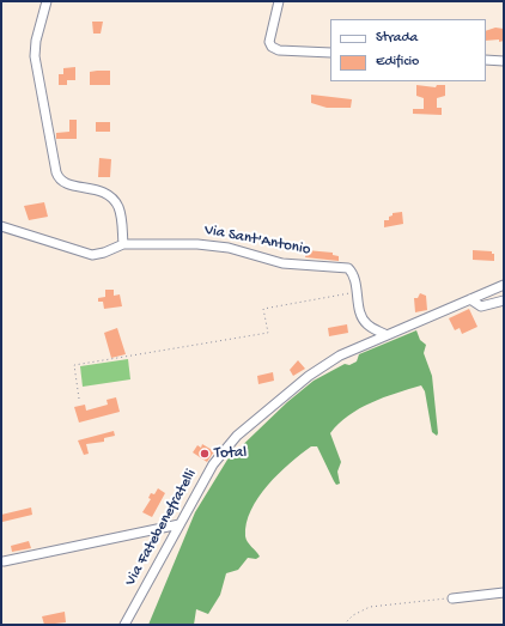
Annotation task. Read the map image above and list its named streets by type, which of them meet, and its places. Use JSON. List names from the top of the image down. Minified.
{"streets":{"street":["Via Sant'Antonio","Via Fatebenefratelli"]},"places":["Total"],"legend":["Strada","Edificio"]}
